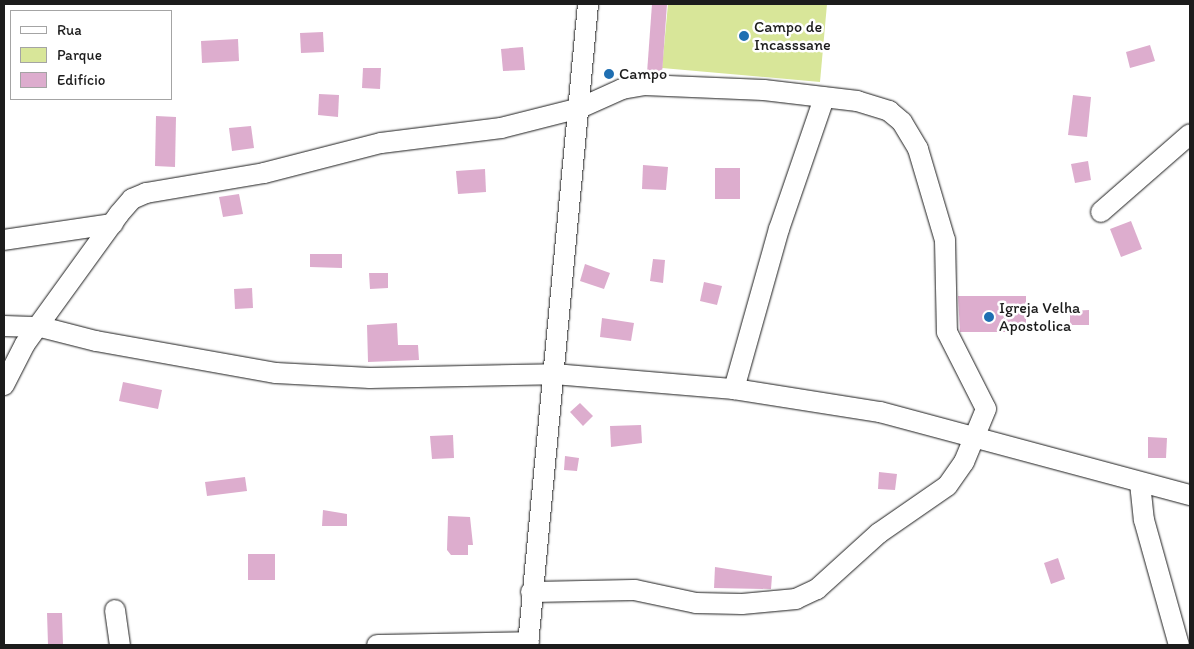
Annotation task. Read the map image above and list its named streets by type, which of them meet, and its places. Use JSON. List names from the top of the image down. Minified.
{"places":["Campo de Incasssane","Campo","Igreja Velha Apostolica"],"legend":["Rua","Parque","Edifício"]}
